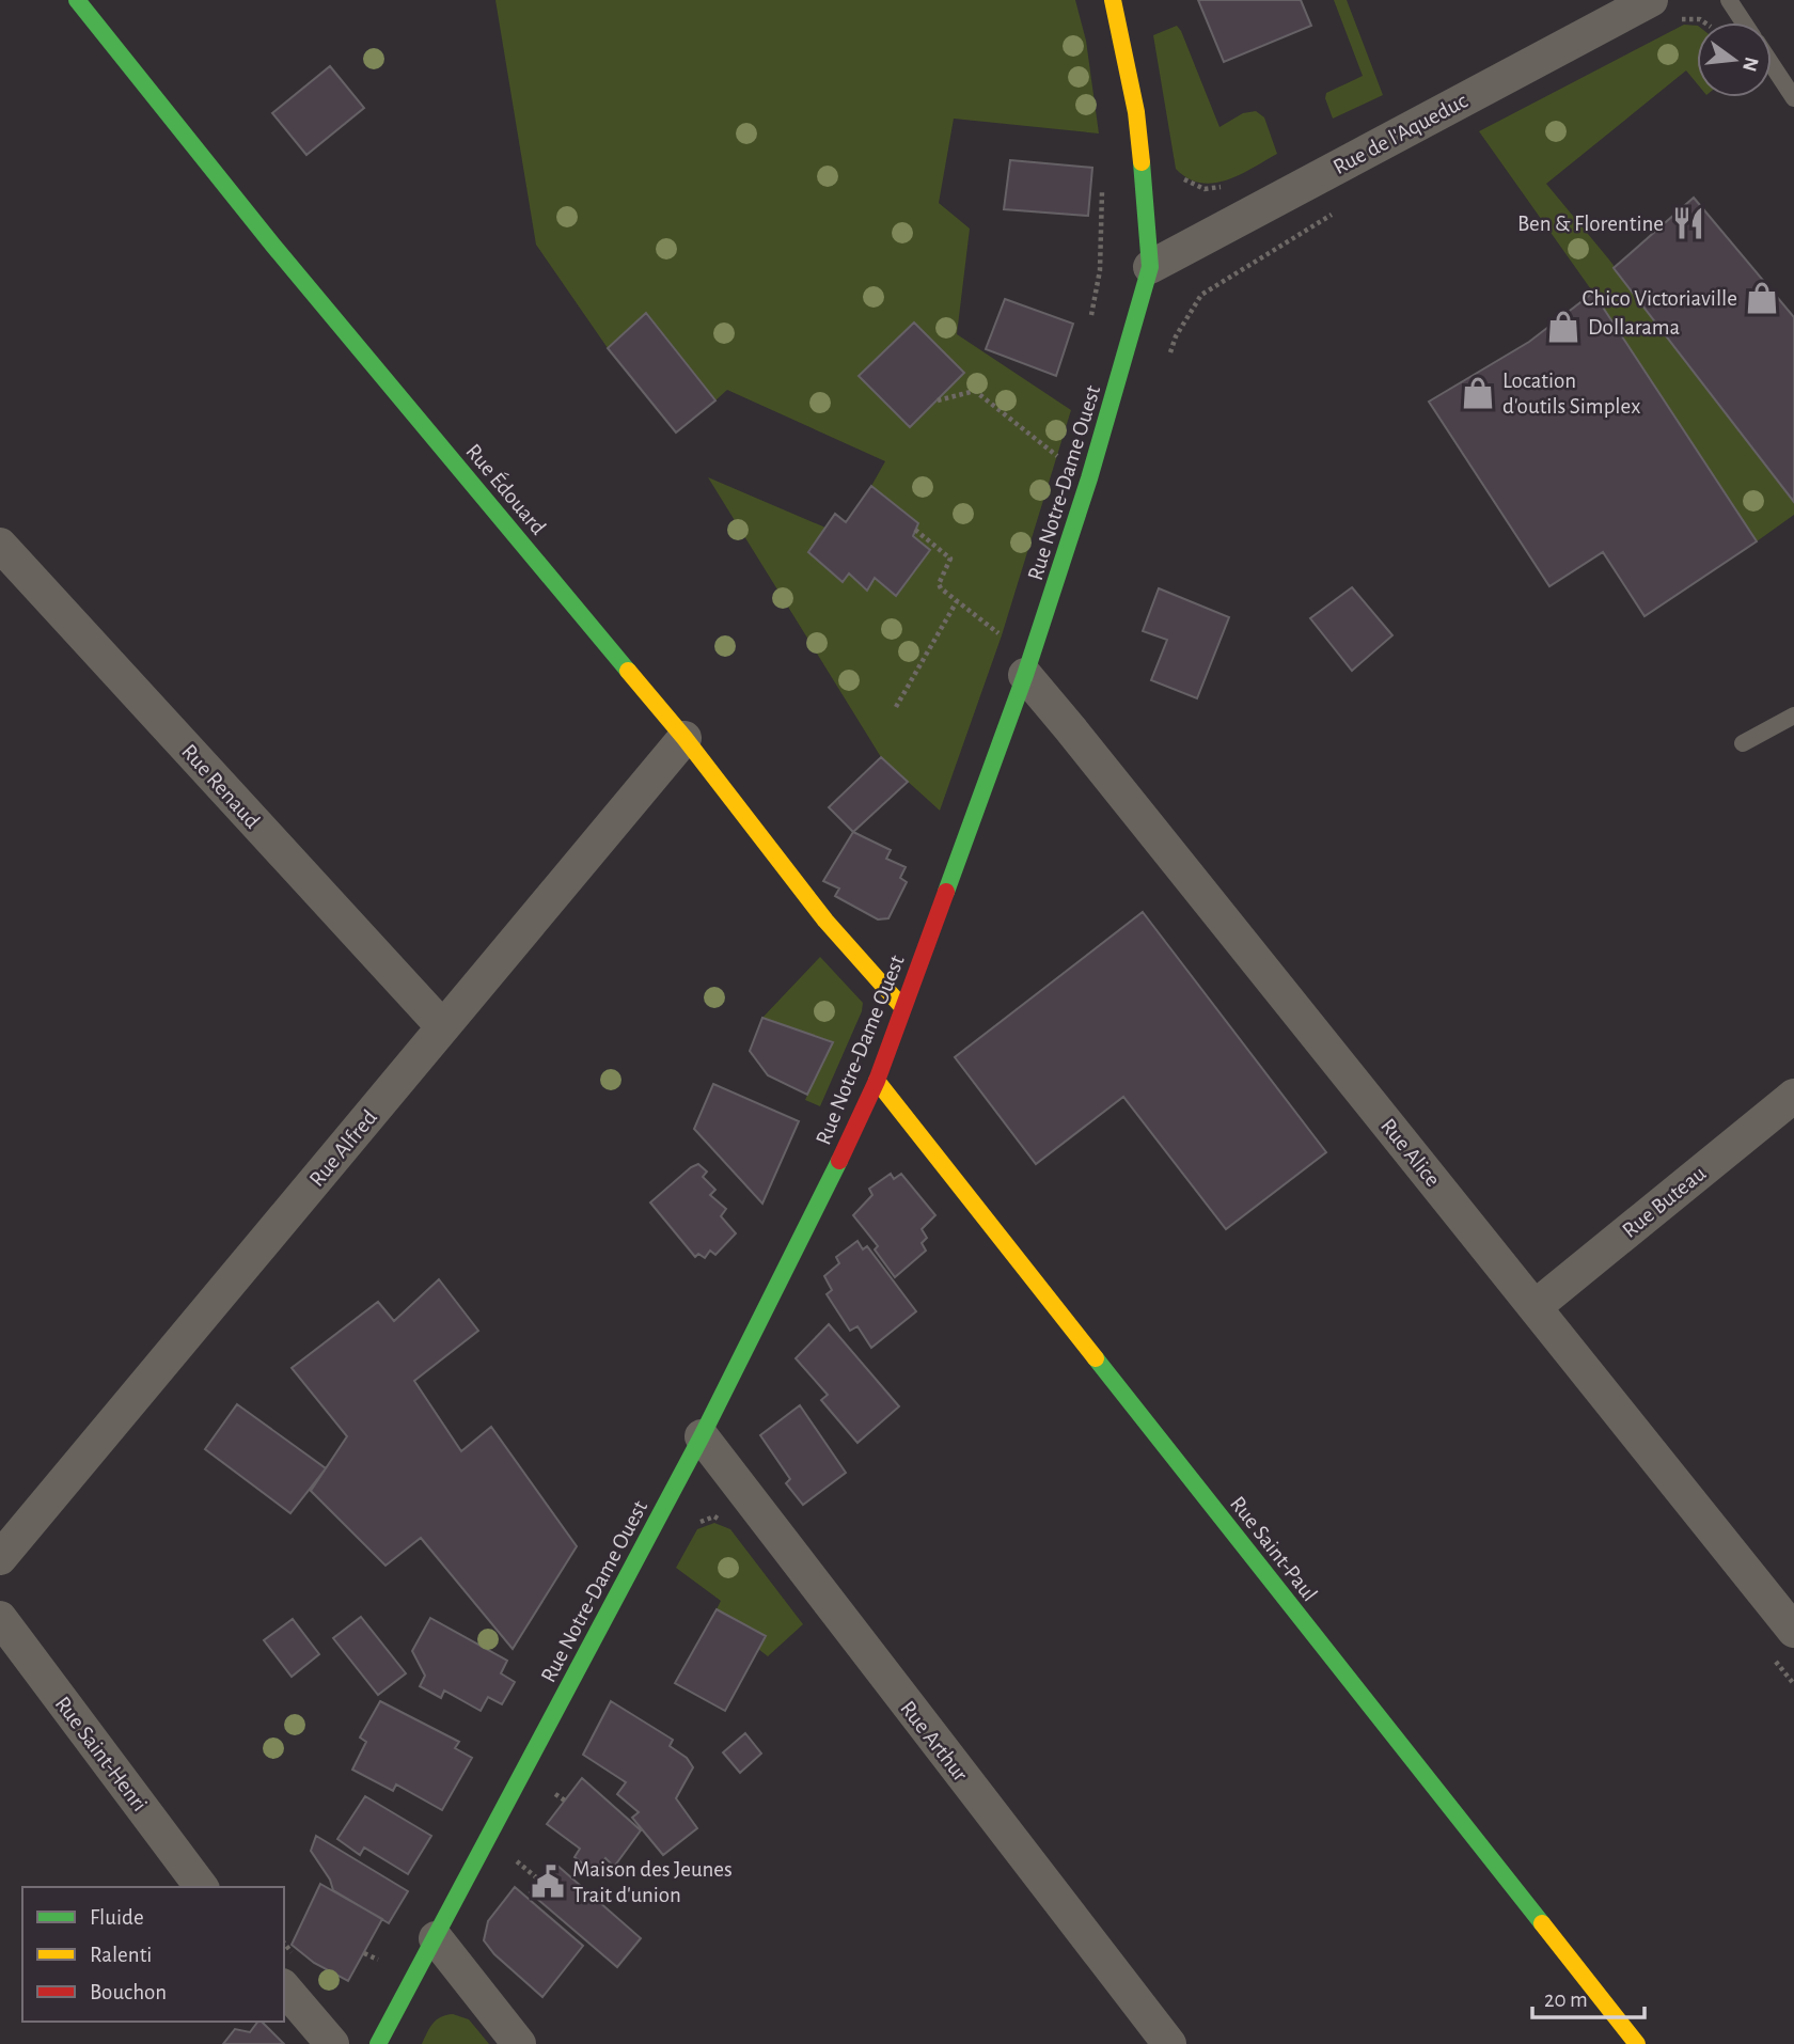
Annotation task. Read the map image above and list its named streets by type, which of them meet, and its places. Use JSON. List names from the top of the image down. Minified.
{"streets":{"street":["Rue de l'Aqueduc","Rue Notre-Dame Ouest","Rue Édouard","Rue Renaud","Rue Alfred","Rue Alice","Rue Buteau","Rue Saint-Paul","Rue Arthur","Rue Saint-Henri"]},"crossings":[["Rue de l'Aqueduc","Rue Notre-Dame Ouest"],["Rue Notre-Dame Ouest","Rue Édouard"],["Rue Notre-Dame Ouest","Rue Alice"],["Rue Notre-Dame Ouest","Rue Saint-Paul"],["Rue Notre-Dame Ouest","Rue Arthur"],["Rue Édouard","Rue Alfred"],["Rue Renaud","Rue Alfred"],["Rue Alice","Rue Buteau"]],"places":{"restaurant":["Ben & Florentine"],"shop":["Chico Victoriaville","Dollarama","Location d'outils Simplex"],"public building":["Maison des Jeunes Trait d'union"]},"legend":["Fluide","Ralenti","Bouchon"],"scale_bar":"20 m","north":"right"}
